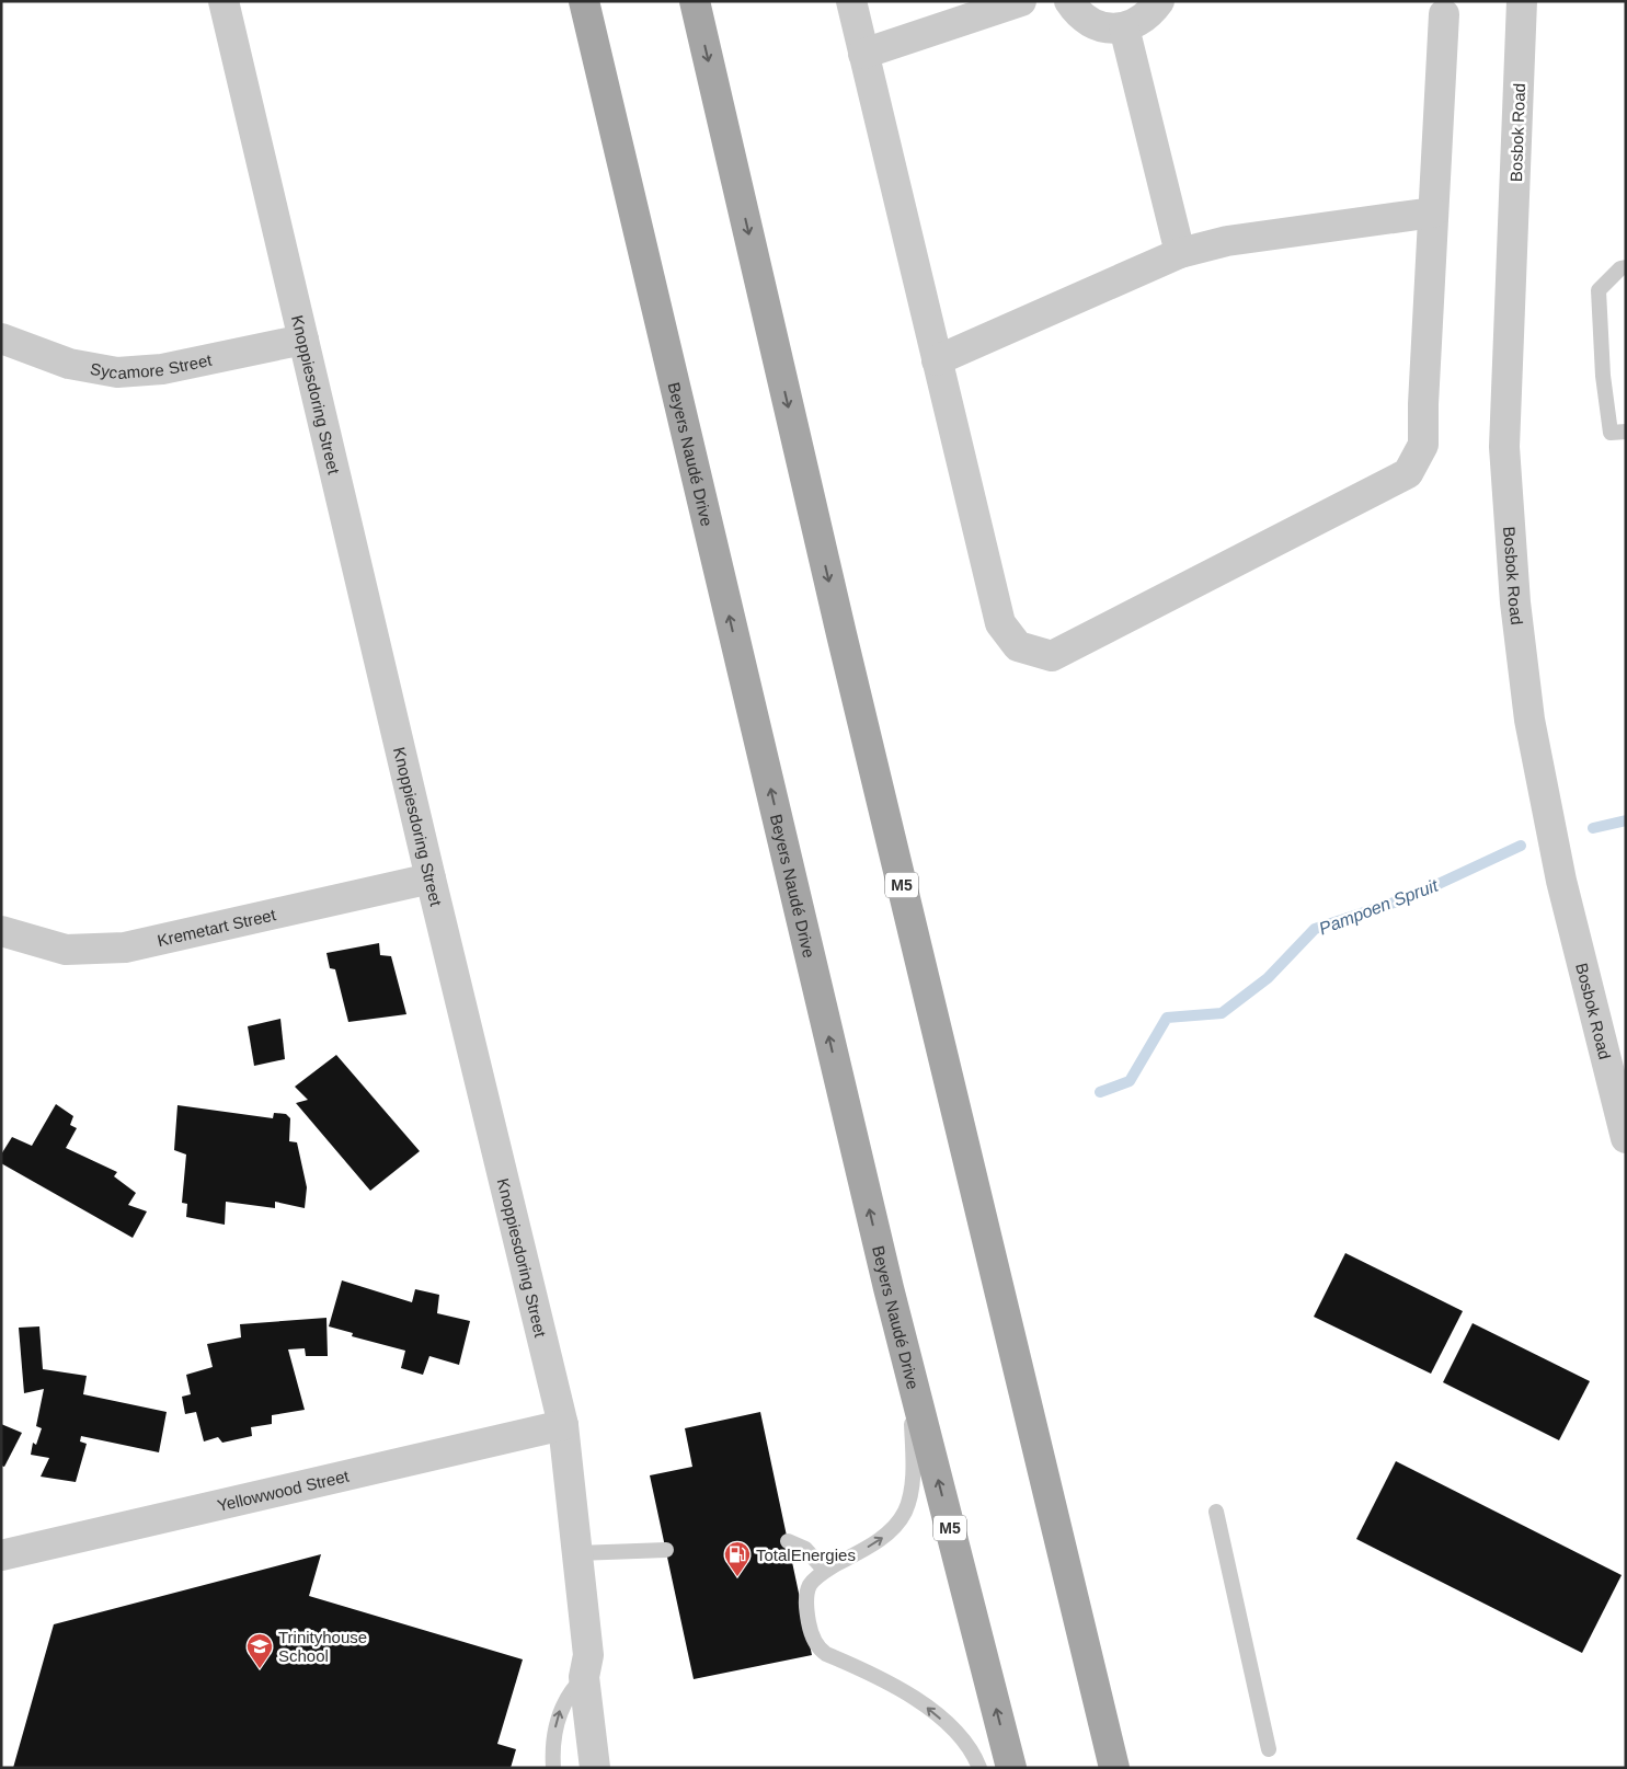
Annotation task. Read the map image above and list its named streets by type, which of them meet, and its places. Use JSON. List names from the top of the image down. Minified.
{"streets":{"main road":["Beyers Naudé Drive","M5"],"street":["Bosbok Road","Sycamore Street","Knoppiesdoring Street","Kremetart Street","Yellowwood Street"]},"crossings":[["Sycamore Street","Knoppiesdoring Street"],["Knoppiesdoring Street","Kremetart Street"],["Knoppiesdoring Street","Yellowwood Street"]],"water":["Pampoen Spruit"],"places":{"fuel station":["TotalEnergies"],"school or university":["Trinityhouse School"]}}
